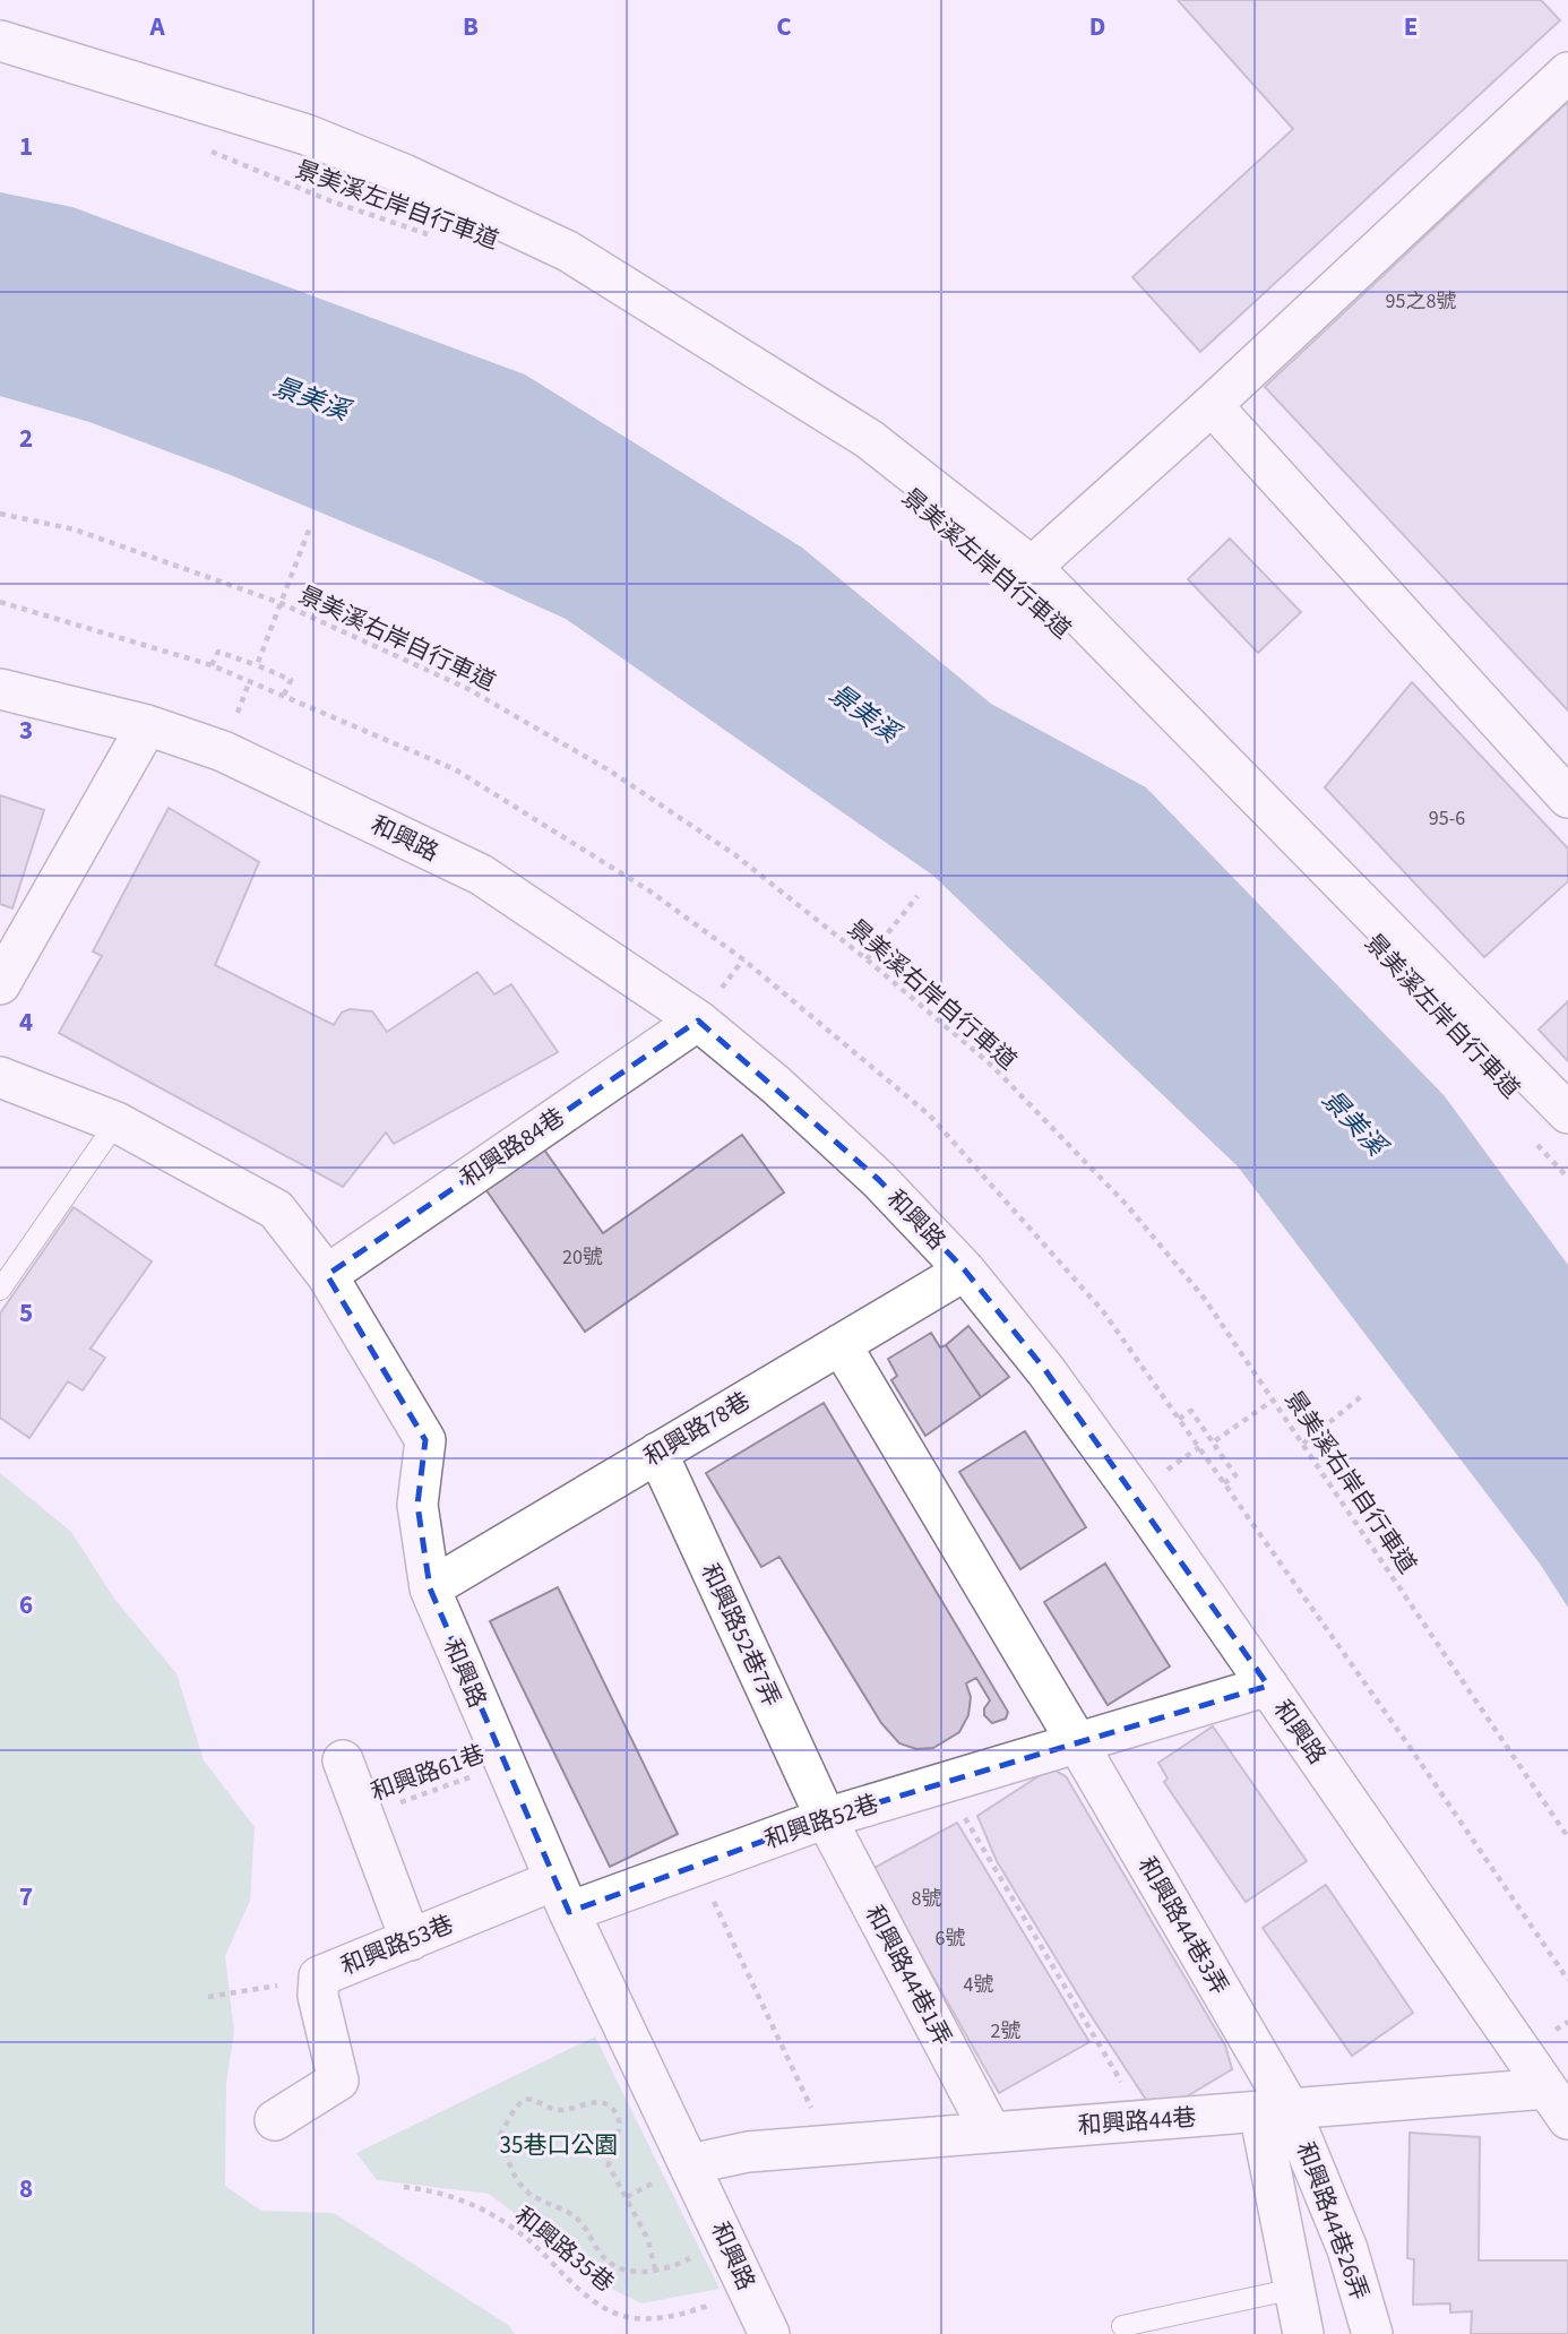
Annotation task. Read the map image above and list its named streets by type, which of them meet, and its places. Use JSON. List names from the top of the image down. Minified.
{"streets":{"street":["和興路","和興路84巷","和興路78巷","和興路52巷7弄","和興路52巷","和興路44巷3弄","和興路53巷","和興路44巷1弄","和興路44巷","和興路44巷26弄"],"path":["景美溪左岸自行車道","景美溪右岸自行車道","和興路61巷","和興路35巷"]},"crossings":[["和興路","和興路84巷"],["和興路","和興路78巷"],["和興路","和興路61巷"],["和興路","和興路52巷"],["和興路","和興路53巷"],["和興路","和興路44巷"],["和興路","和興路35巷"],["和興路78巷","和興路52巷7弄"],["和興路52巷7弄","和興路52巷"],["和興路52巷7弄","和興路44巷1弄"],["和興路52巷","和興路44巷3弄"],["和興路52巷","和興路53巷"],["和興路52巷","和興路44巷1弄"],["和興路44巷3弄","和興路44巷"],["和興路44巷3弄","和興路44巷26弄"],["和興路44巷1弄","和興路44巷"],["和興路44巷","和興路44巷26弄"]],"water":["景美溪"],"parks":["35巷口公園"],"house_numbers":["95之8號","95-6","20號","8號","6號","4號","2號"],"grid":{"columns":["A","B","C","D","E"],"rows":["1","2","3","4","5","6","7","8"]}}
